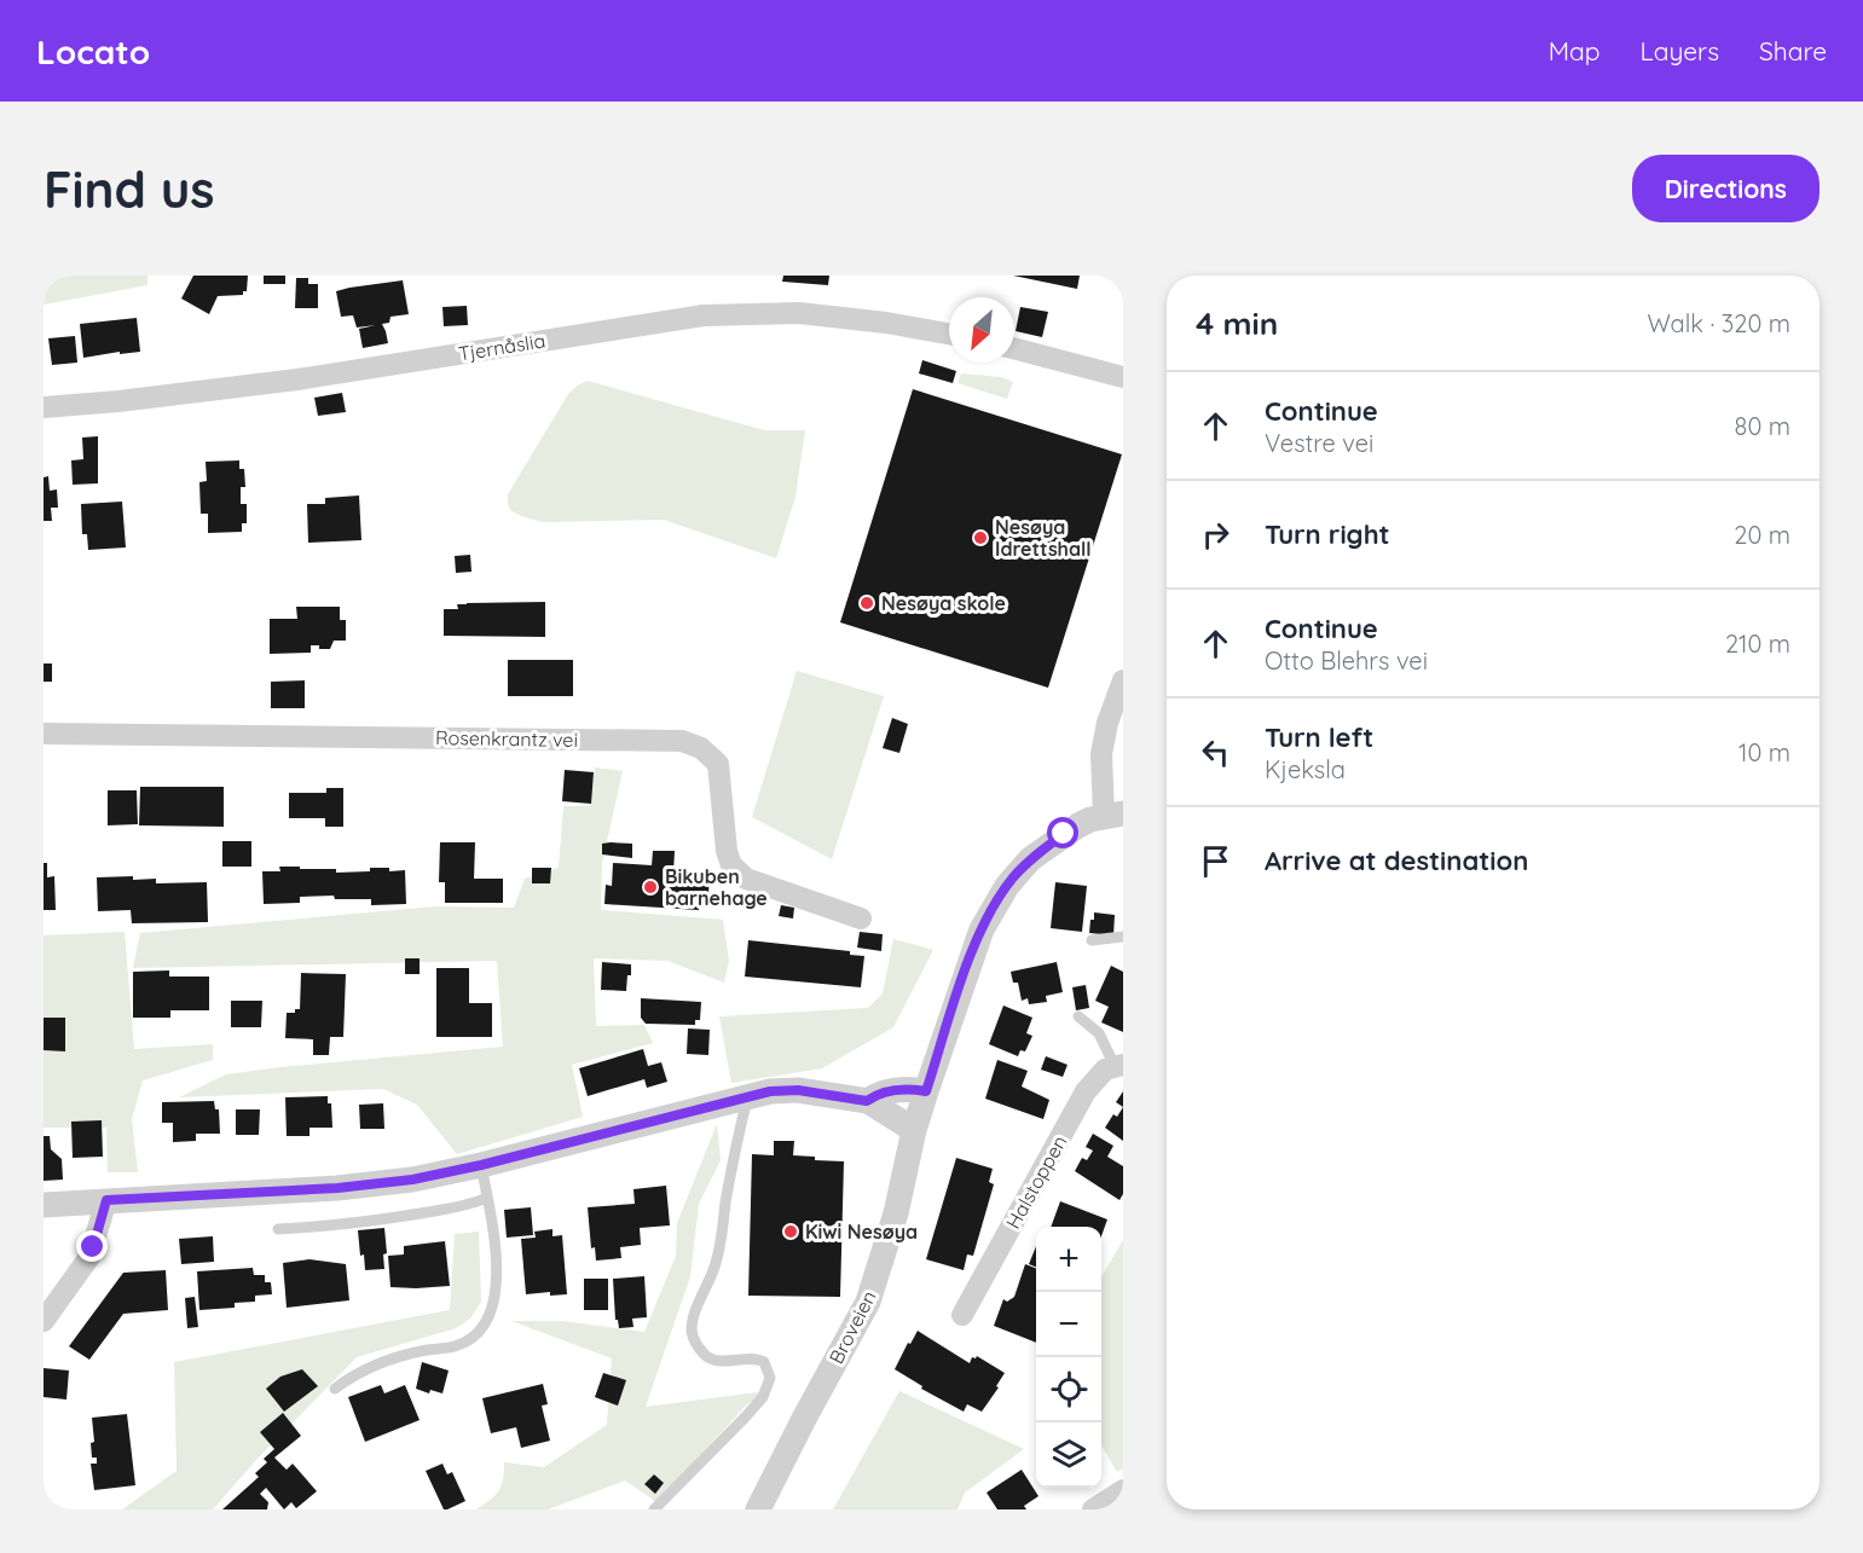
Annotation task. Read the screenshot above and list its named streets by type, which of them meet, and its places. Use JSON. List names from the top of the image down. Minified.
{"streets":{"street":["Tjernåslia","Rosenkrantz vei","Halstoppen","Broveien"]},"places":["Nesøya Idrettshall","Nesøya skole","Bikuben barnehage","Kiwi Nesøya"],"north":"bottom left","page":{"header":"Locato","nav":["Map","Layers","Share"],"buttons":"Directions","title":"Find us","heading":["4 min","Walk · 320 m"],"list":[["Continue","Vestre vei","80 m"],["Turn right","20 m"],["Continue","Otto Blehrs vei","210 m"],["Turn left","Kjeksla","10 m"],"Arrive at destination"],"map_buttons":["+","−"]}}
